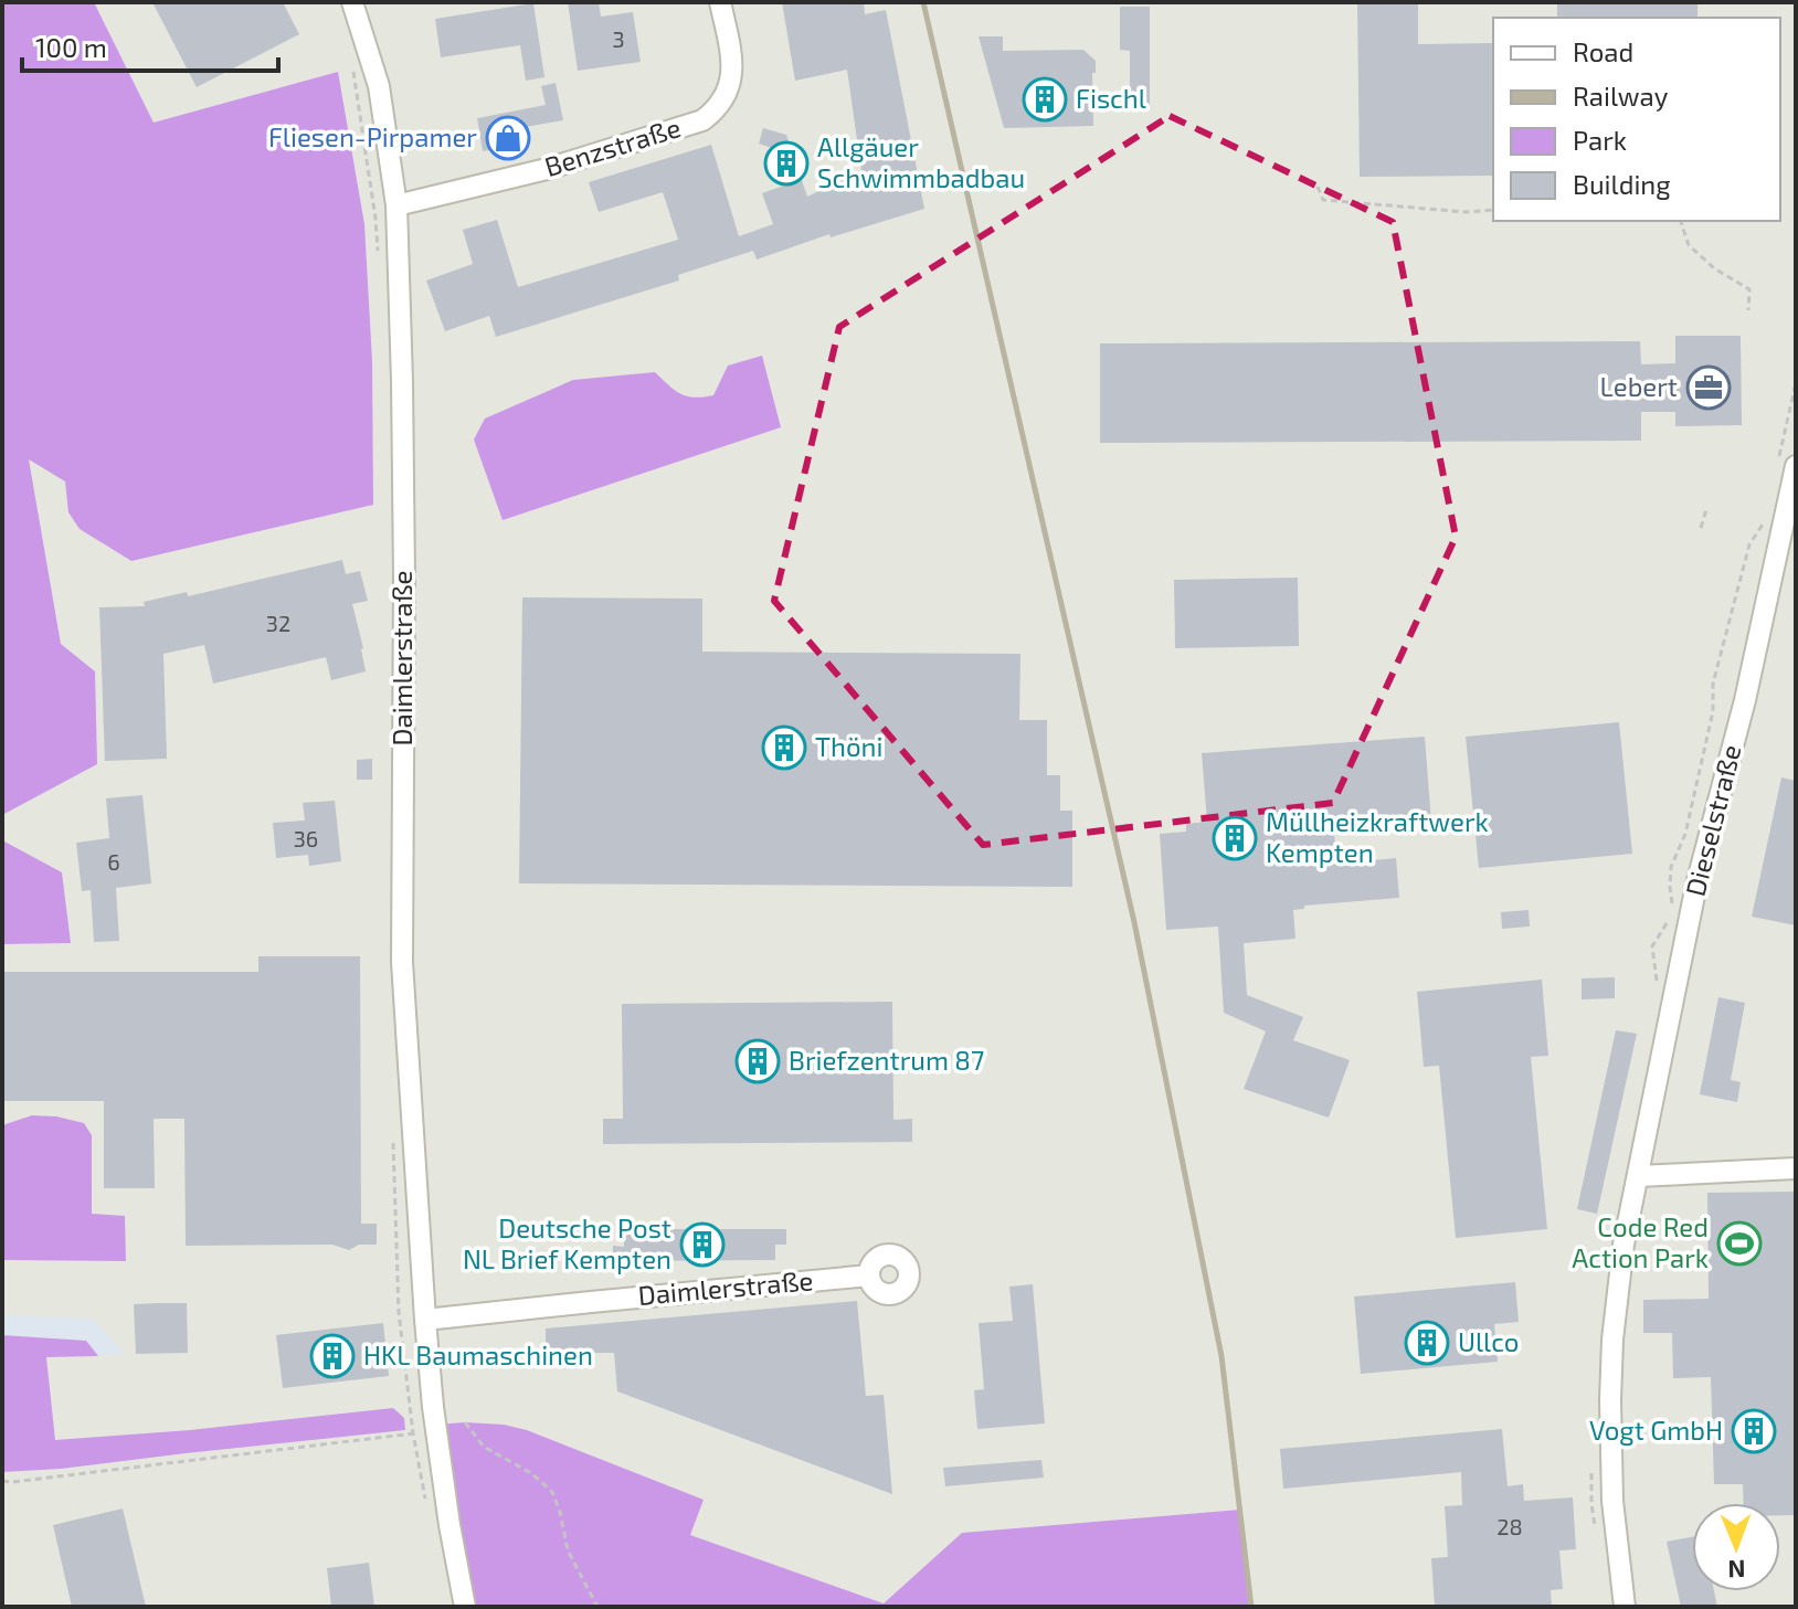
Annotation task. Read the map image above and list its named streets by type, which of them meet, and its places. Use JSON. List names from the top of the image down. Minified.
{"streets":{"street":["Benzstraße","Daimlerstraße","Dieselstraße"]},"crossings":[["Benzstraße","Daimlerstraße"]],"places":{"building":["Fischl","Allgäuer Schwimmbadbau","Thöni","Müllheizkraftwerk Kempten","Briefzentrum 87","Deutsche Post NL Brief Kempten","Ullco","HKL Baumaschinen","Vogt GmbH"],"shop":["Fliesen-Pirpamer"],"office":["Lebert"],"sports":["Code Red Action Park"]},"house_numbers":["3","32","36","6","28"],"legend":["Road","Railway","Park","Building"],"scale_bar":"100 m","north":"bottom"}
